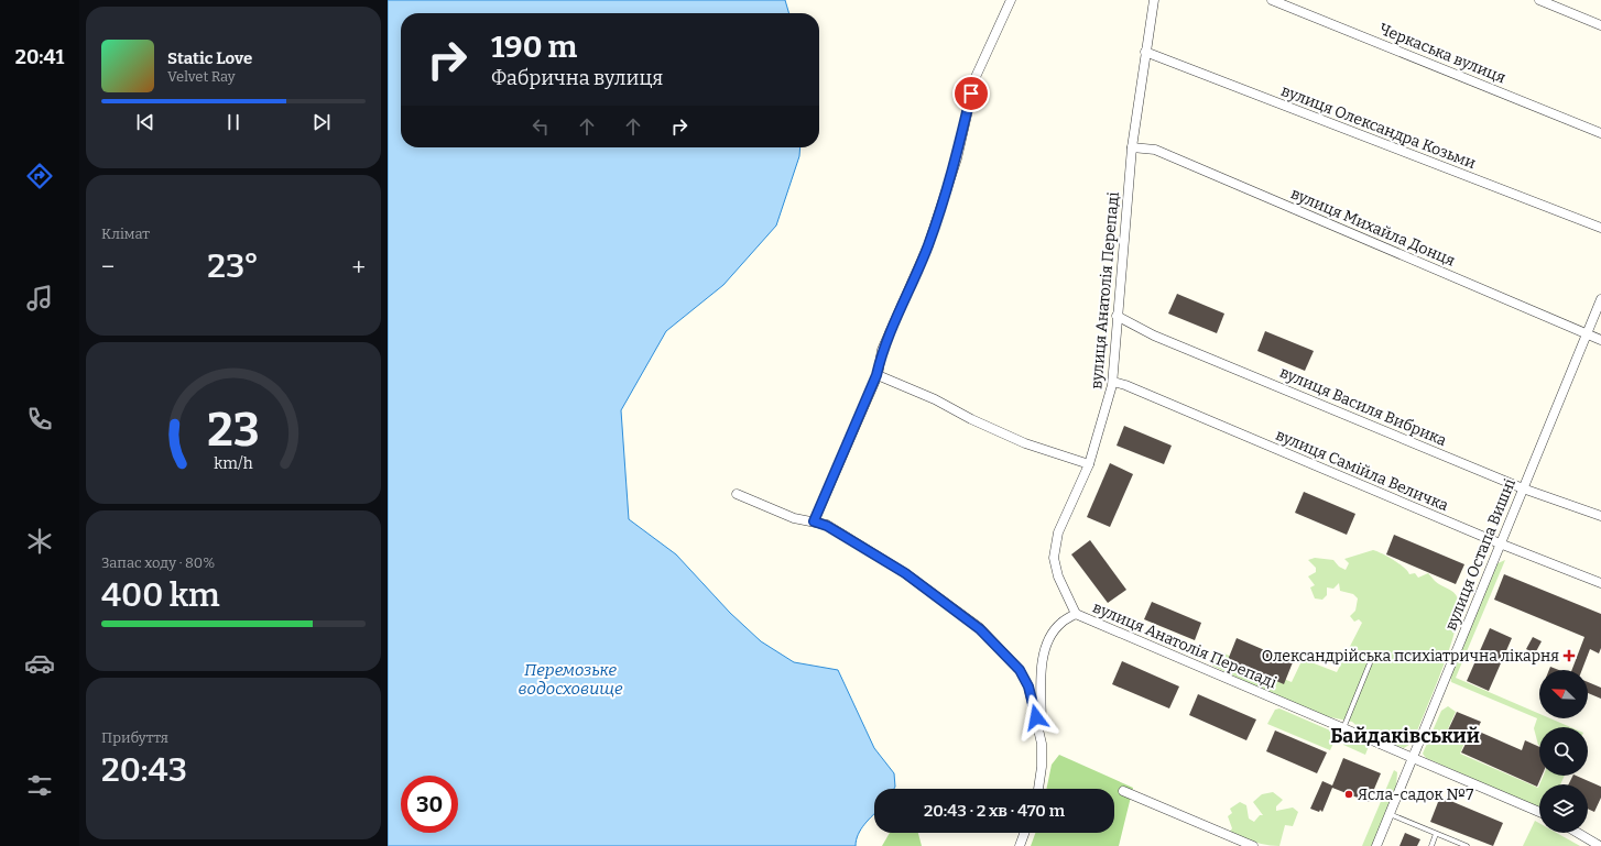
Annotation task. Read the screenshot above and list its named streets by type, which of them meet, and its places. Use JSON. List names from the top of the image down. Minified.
{"streets":{"street":["Черкаська вулиця","вулиця Олександра Козьми","вулиця Михайла Донця","вулиця Анатолія Перепаді","вулиця Василя Вибрика","вулиця Самійла Величка","вулиця Остапа Вишні"]},"crossings":[["вулиця Олександра Козьми","вулиця Анатолія Перепаді"],["вулиця Михайла Донця","вулиця Анатолія Перепаді"],["вулиця Михайла Донця","вулиця Остапа Вишні"],["вулиця Анатолія Перепаді","вулиця Василя Вибрика"],["вулиця Анатолія Перепаді","вулиця Самійла Величка"],["вулиця Анатолія Перепаді","вулиця Остапа Вишні"],["вулиця Василя Вибрика","вулиця Остапа Вишні"],["вулиця Самійла Величка","вулиця Остапа Вишні"]],"districts":["Байдаківський"],"water":["Перемозьке водосховище"],"places":{"health":["Олександрійська психіатрична лікарня"],"other":["Ясла-садок №7"]},"north":"top left","page":{"tabs":"20:41","turn":["190 m","Фабрична вулиця"],"song":["Static Love","Velvet Ray"],"tile":["Клімат",["Запас ходу · 80%","400 km"],["Прибуття","20:43"]],"heat":["−","23°","+"],"limit":"30","trip":"20:43 · 2 хв · 470 m","gauge":["23","km/h"]}}
